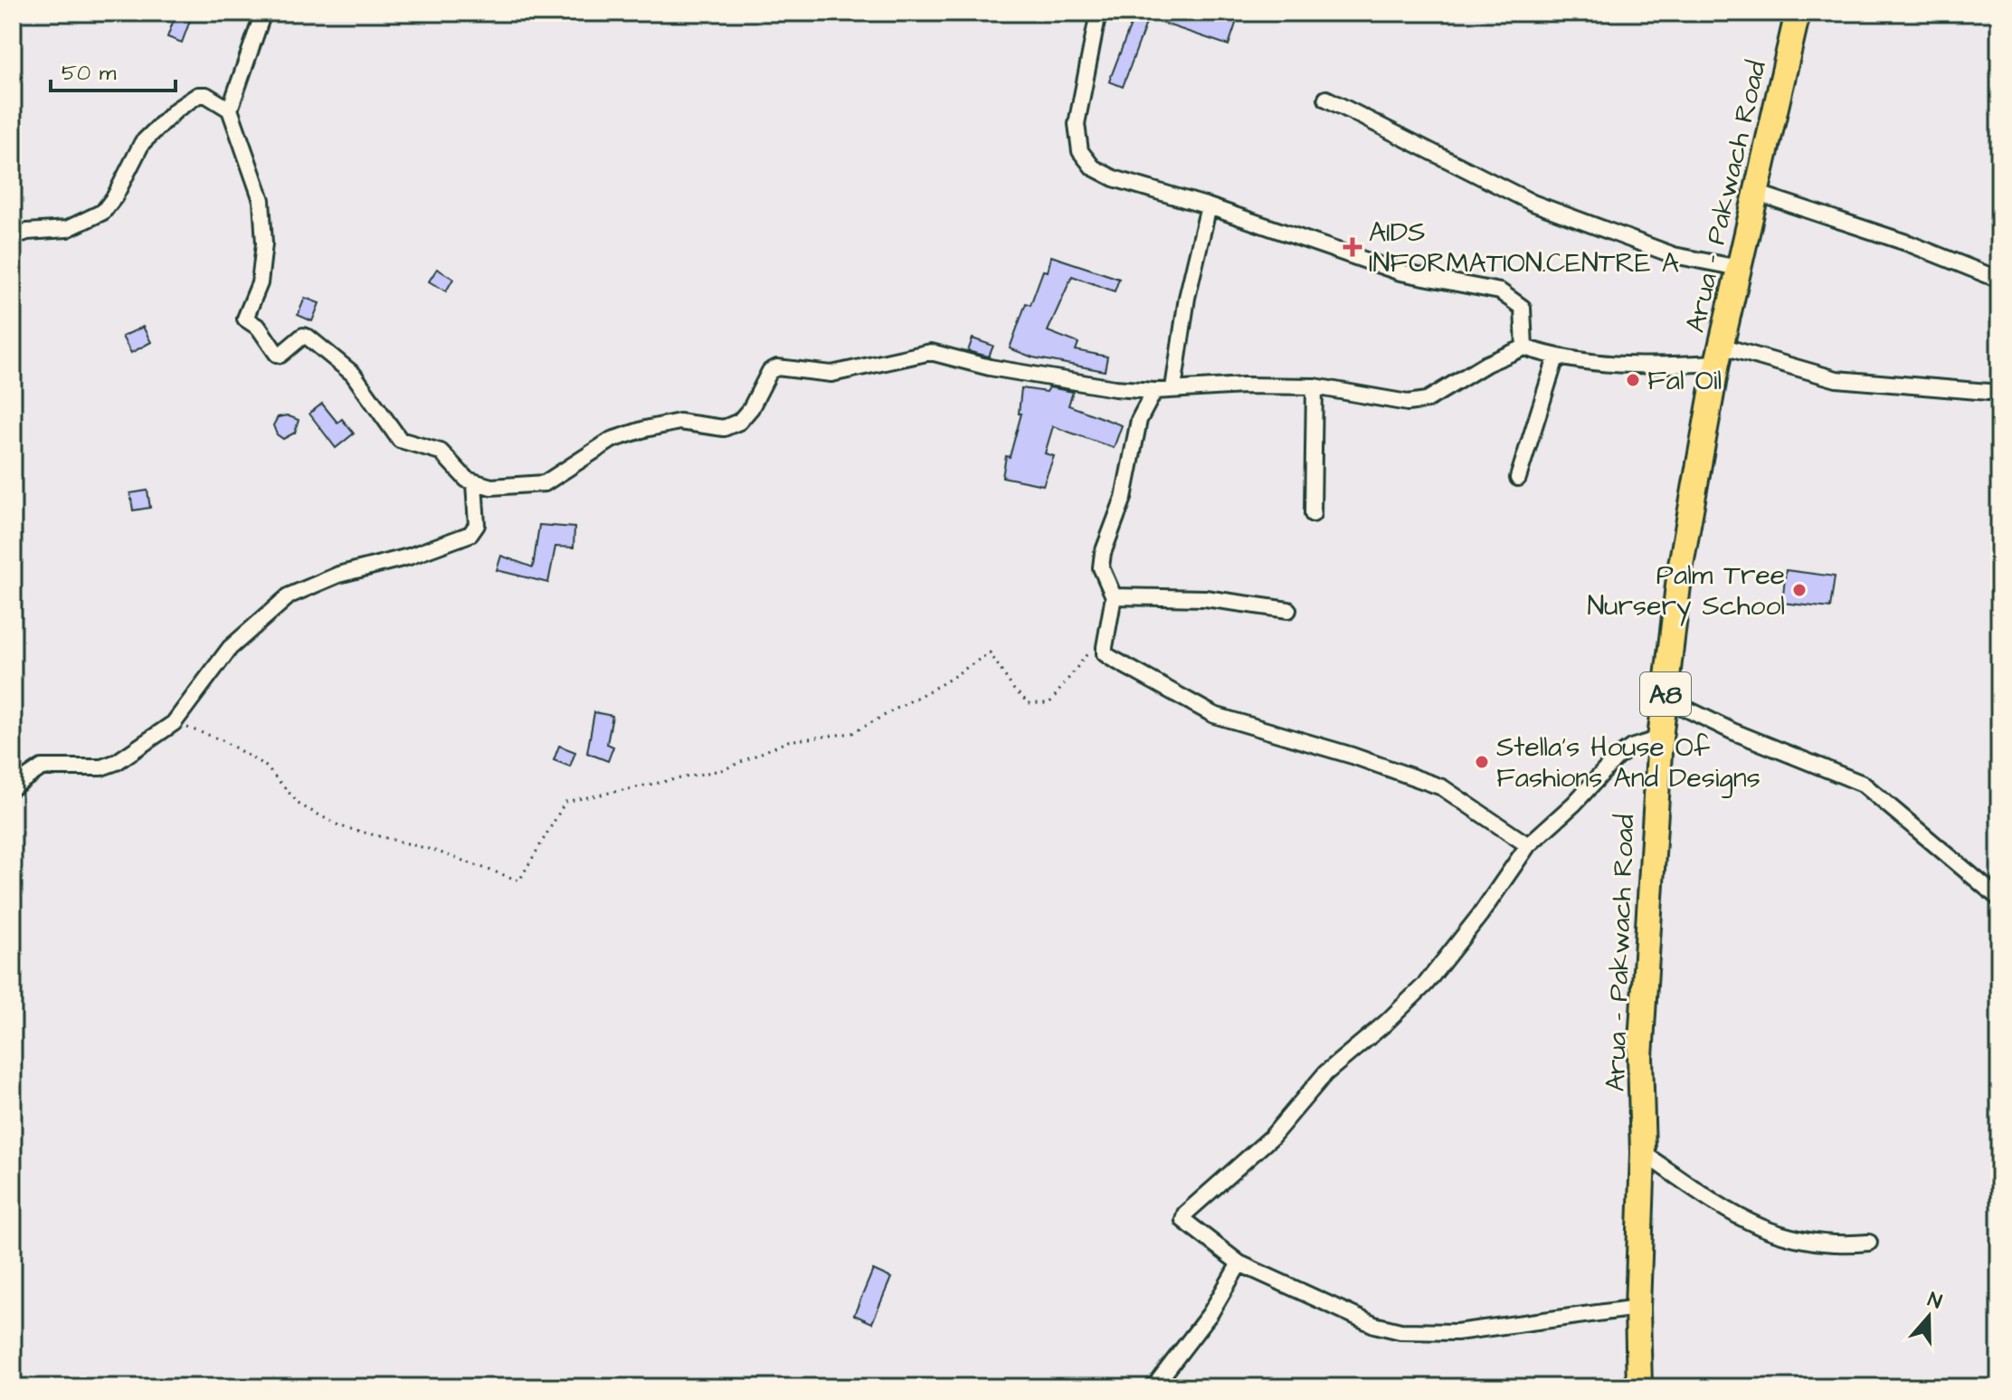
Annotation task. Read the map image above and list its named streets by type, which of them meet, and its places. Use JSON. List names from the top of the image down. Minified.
{"streets":{"main road":["Arua - Pakwach Road","A8"]},"places":{"health":["AIDS INFORMATION.CENTRE A"],"other":["Fal Oil","Palm Tree Nursery School","Stella's House Of Fashions And Designs"]},"scale_bar":"50 m","north":"top"}
